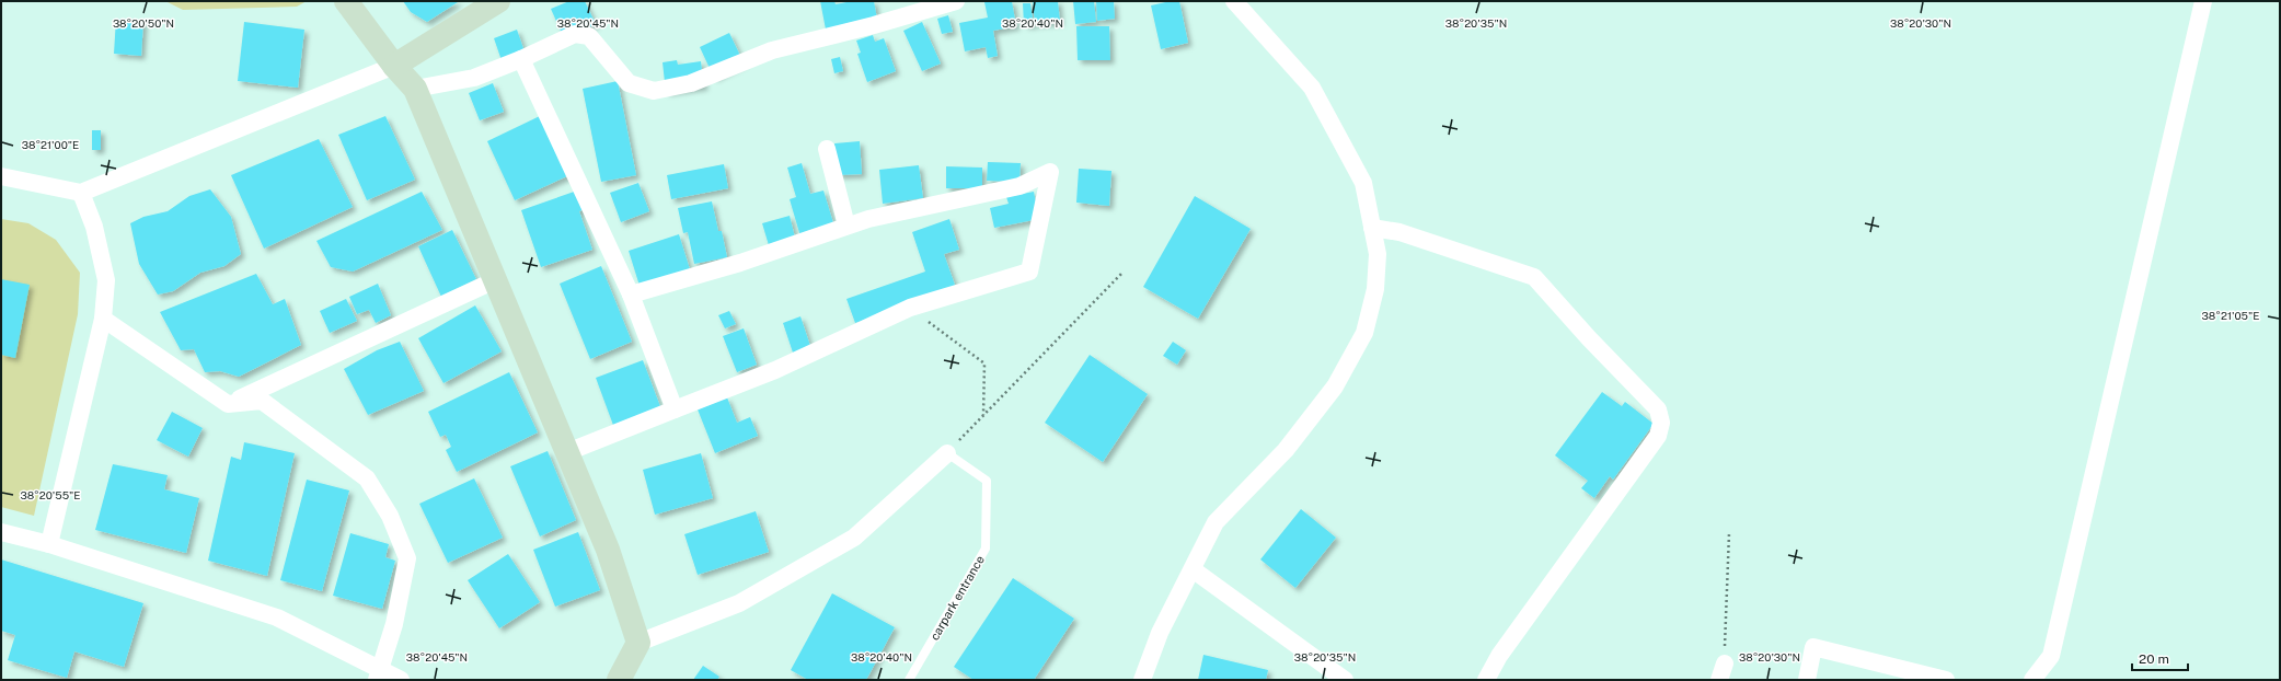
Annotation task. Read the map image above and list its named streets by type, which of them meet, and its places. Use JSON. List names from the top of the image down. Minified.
{"streets":{"lane":["carpark entrance"]},"scale_bar":"20 m","coordinates":["38°20'50\"N","38°20'45\"N","38°20'40\"N","38°20'35\"N","38°20'30\"N","38°21'00\"E","38°21'05\"E","38°20'55\"E"]}
